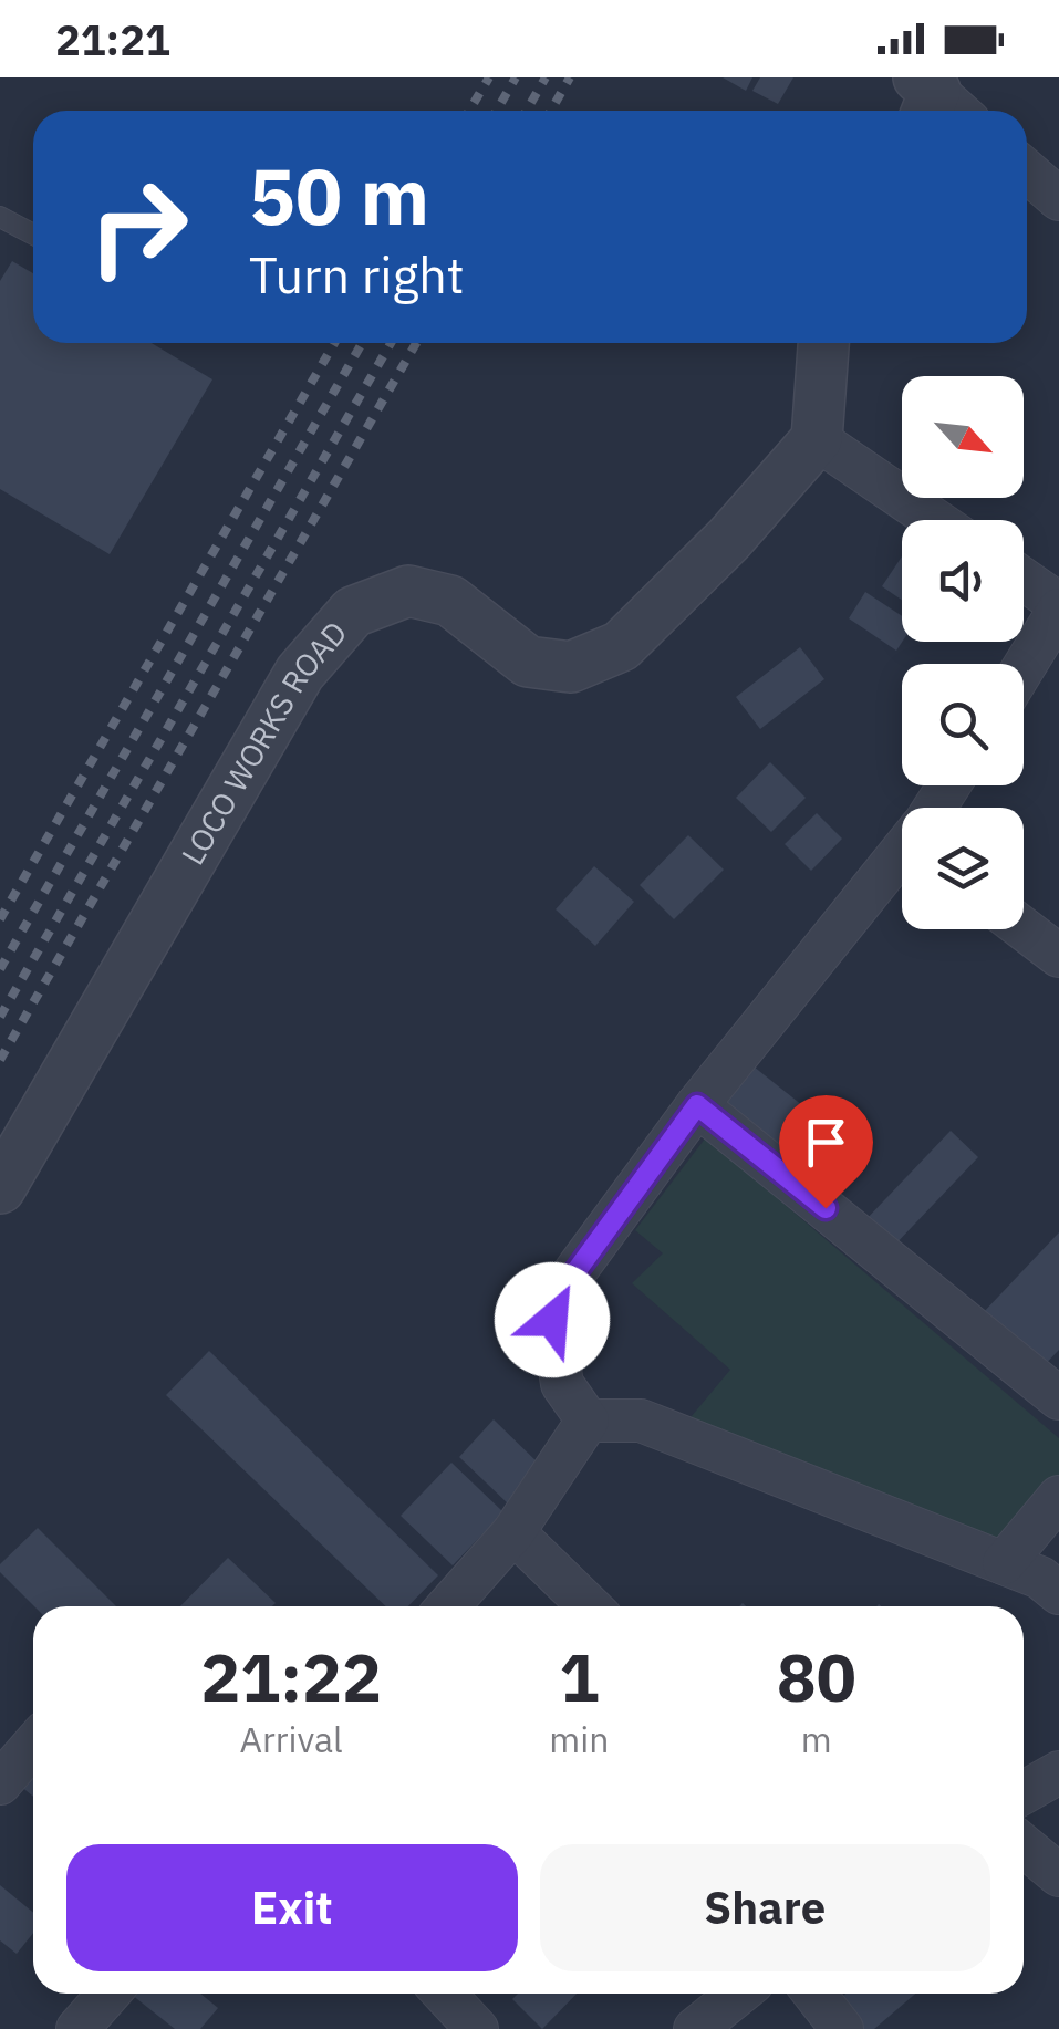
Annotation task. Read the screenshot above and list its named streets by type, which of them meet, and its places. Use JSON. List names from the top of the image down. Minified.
{"streets":{"street":["LOCO WORKS ROAD"]},"north":"bottom right","page":{"status":"21:21","turn":["50 m","Turn right"],"eta":["21:22","Arrival","1","min","80","m"],"buttons":["Exit","Share"]}}
